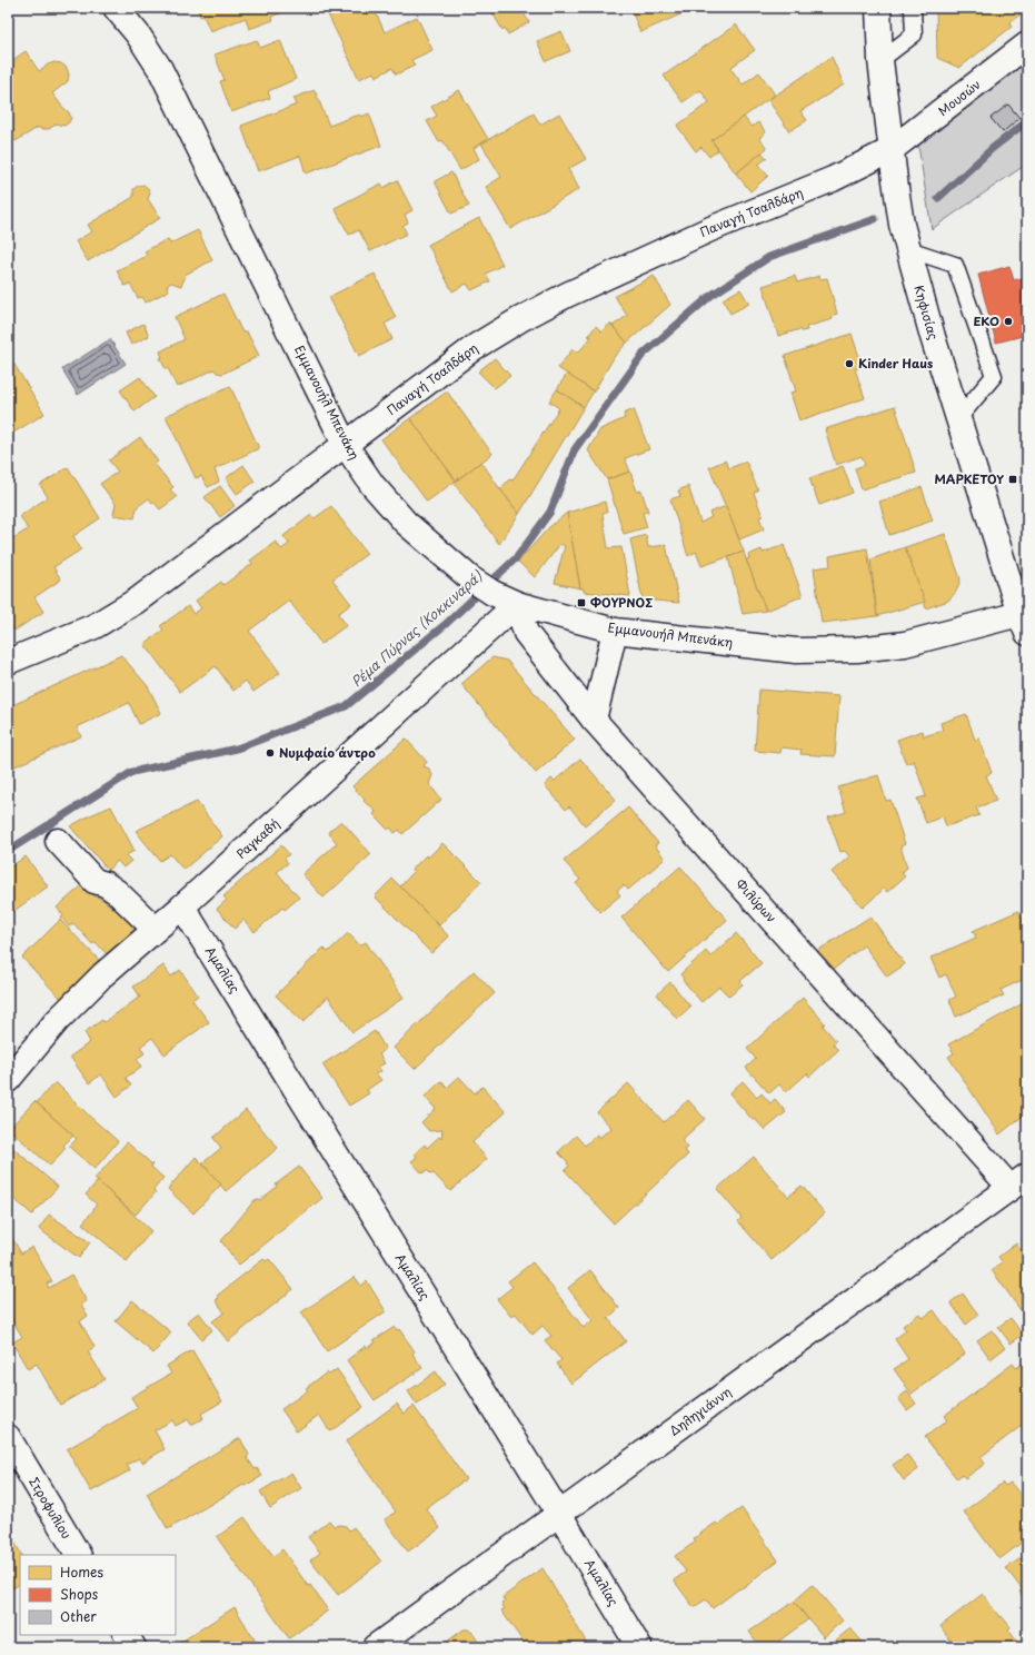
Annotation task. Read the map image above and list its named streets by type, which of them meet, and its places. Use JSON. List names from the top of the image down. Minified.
{"streets":{"street":["Μουσών","Παναγή Τσαλδάρη","Κηφισίας","Εμμανουήλ Μπενάκη","Ραγκαβή","Φιλύρων","Αμαλίας","Δηληγιάννη","Στροφυλίου"]},"crossings":[["Μουσών","Παναγή Τσαλδάρη"],["Μουσών","Κηφισίας"],["Παναγή Τσαλδάρη","Κηφισίας"],["Παναγή Τσαλδάρη","Εμμανουήλ Μπενάκη"],["Κηφισίας","Εμμανουήλ Μπενάκη"],["Εμμανουήλ Μπενάκη","Ραγκαβή"],["Εμμανουήλ Μπενάκη","Φιλύρων"],["Ραγκαβή","Φιλύρων"],["Ραγκαβή","Αμαλίας"],["Φιλύρων","Δηληγιάννη"],["Αμαλίας","Δηληγιάννη"]],"water":["Ρέμα Πύρνας (Κοκκιναρά)"],"places":{"other":["EKO","Kinder Haus","Νυμφαίο άντρο"],"transit":["ΜΑΡΚΕΤΟΥ","ΦΟΥΡΝΟΣ"]},"legend":["Homes","Shops","Other"]}
